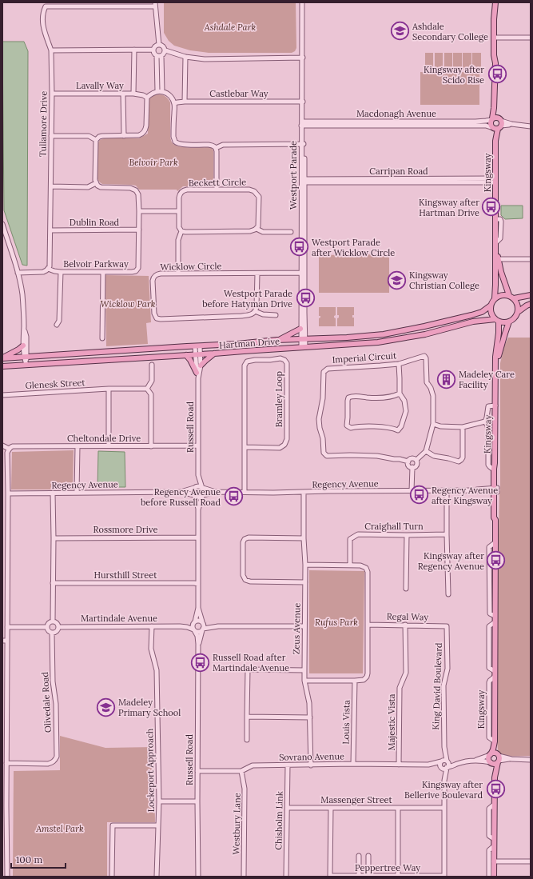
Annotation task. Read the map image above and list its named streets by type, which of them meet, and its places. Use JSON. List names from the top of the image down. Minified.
{"streets":{"main road":["Kingsway","Hartman Drive"],"street":["Lavally Way","Castlebar Way","Macdonagh Avenue","Tullamore Drive","Carripan Road","Westport Parade","Beckett Circle","Dublin Road","Belvoir Parkway","Wicklow Circle","Imperial Circuit","Glenesk Street","Bramley Loop","Russell Road","Cheltondale Drive","Regency Avenue","Craighall Turn","Rossmore Drive","Hursthill Street","Regal Way","Martindale Avenue","Zeus Avenue","King David Boulevard","Olivedale Road","Louis Vista","Majestic Vista","Sovrano Avenue","Lockeport Approach","Massenger Street","Chisholm Link","Westbury Lane","Peppertree Way"]},"crossings":[["Lavally Way","Tullamore Drive"],["Castlebar Way","Westport Parade"],["Macdonagh Avenue","Kingsway"],["Macdonagh Avenue","Westport Parade"],["Tullamore Drive","Dublin Road"],["Tullamore Drive","Belvoir Parkway"],["Carripan Road","Kingsway"],["Carripan Road","Westport Parade"],["Kingsway","Hartman Drive"],["Kingsway","Regency Avenue"],["Westport Parade","Wicklow Circle"],["Westport Parade","Hartman Drive"],["Dublin Road","Belvoir Parkway"],["Hartman Drive","Russell Road"],["Bramley Loop","Regency Avenue"],["Russell Road","Cheltondale Drive"],["Russell Road","Regency Avenue"],["Russell Road","Martindale Avenue"],["Russell Road","Sovrano Avenue"],["Regency Avenue","Zeus Avenue"],["Regal Way","King David Boulevard"],["Regal Way","Majestic Vista"],["Martindale Avenue","Olivedale Road"],["Martindale Avenue","Lockeport Approach"],["Zeus Avenue","Sovrano Avenue"],["King David Boulevard","Sovrano Avenue"],["Louis Vista","Sovrano Avenue"],["Majestic Vista","Sovrano Avenue"],["Sovrano Avenue","Chisholm Link"],["Sovrano Avenue","Westbury Lane"],["Massenger Street","Chisholm Link"]],"parks":["Ashdale Park","Belvoir Park","Wicklow Park","Rufus Park","Amstel Park"],"places":{"school or university":["Ashdale Secondary College","Kingsway Christian College","Madeley Primary School"],"bus stop":["Kingsway after Scido Rise","Kingsway after Hartman Drive","Westport Parade after Wicklow Circle","Westport Parade before Hatyman Drive","Regency Avenue after Kingsway","Regency Avenue before Russell Road","Kingsway after Regency Avenue","Russell Road after Martindale Avenue","Kingsway after Bellerive Boulevard"],"building":["Madeley Care Facility"]},"scale_bar":"100 m"}
